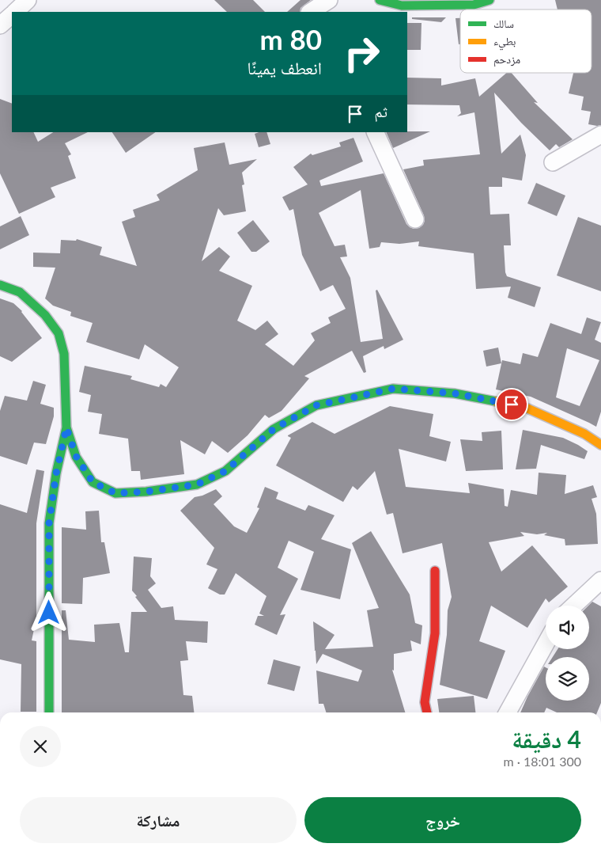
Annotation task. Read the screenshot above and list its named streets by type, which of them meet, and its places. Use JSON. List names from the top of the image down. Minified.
{"legend":["سالك","بطيء","مزدحم"],"page":{"turn":["80 m","انعطف يمينًا"],"then":"ثم","heading":["4 دقيقة","300 m · 18:01"],"buttons":["خروج","مشاركة"]}}
